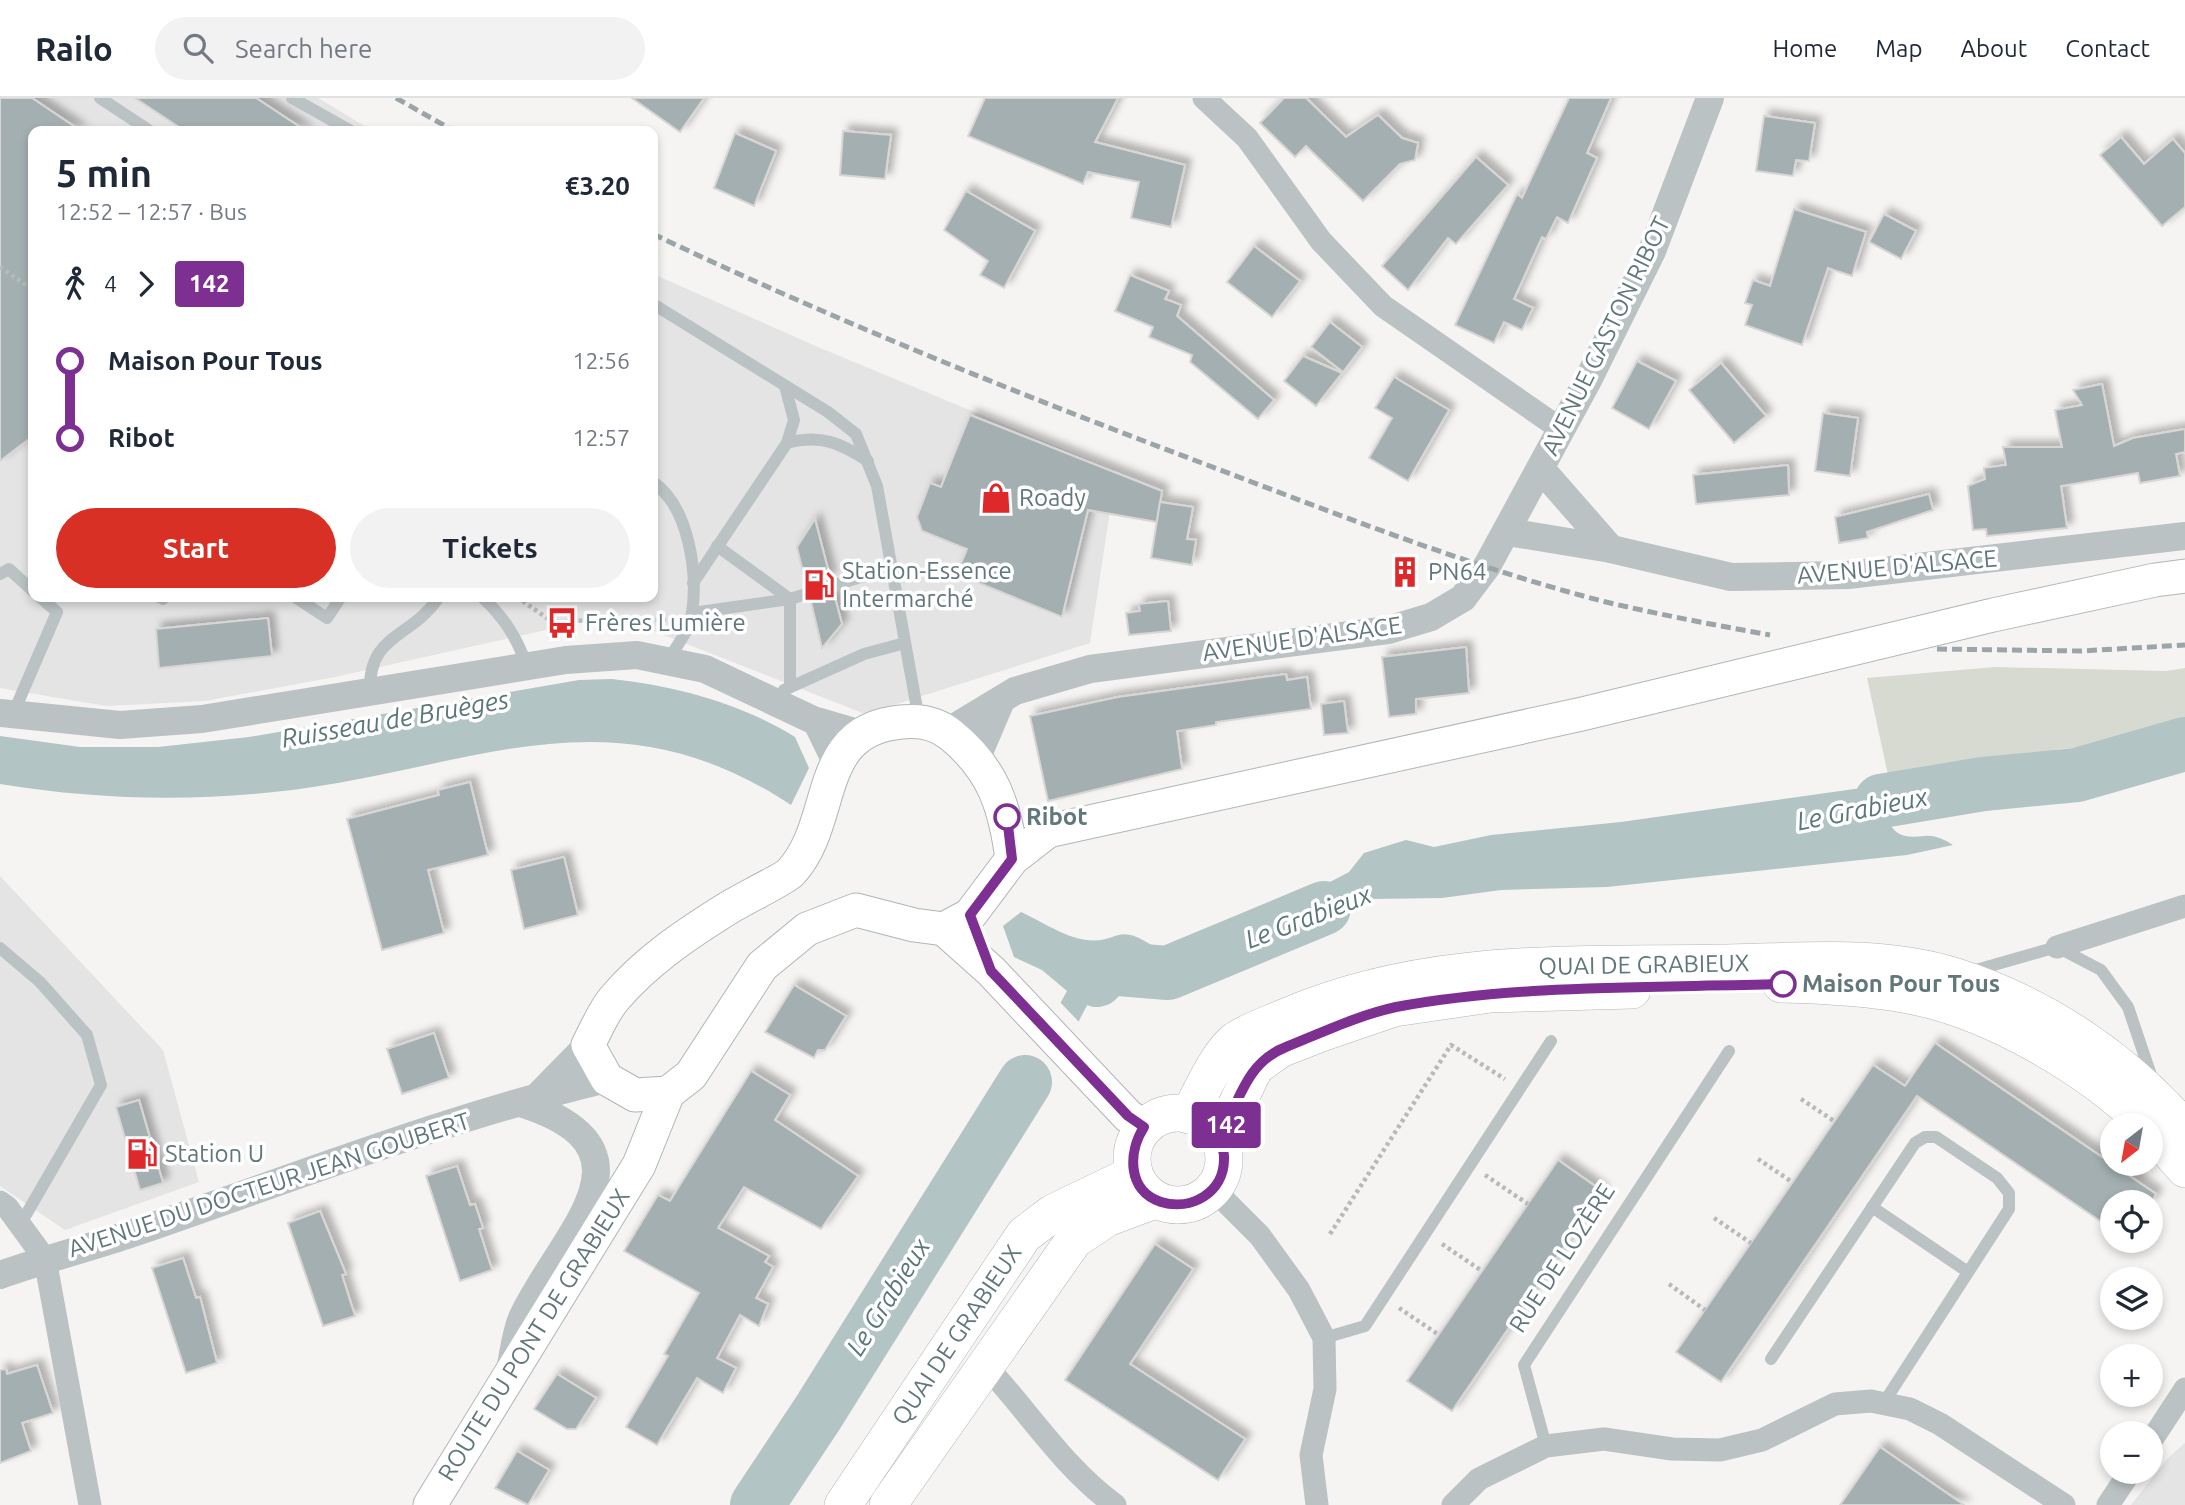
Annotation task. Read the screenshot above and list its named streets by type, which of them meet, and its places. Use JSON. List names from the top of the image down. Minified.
{"streets":{"main road":["QUAI DE GRABIEUX","ROUTE DU PONT DE GRABIEUX"],"street":["AVENUE GASTON RIBOT","AVENUE D'ALSACE","AVENUE DU DOCTEUR JEAN GOUBERT"],"lane":["RUE DE LOZÈRE"]},"crossings":[["AVENUE GASTON RIBOT","AVENUE D'ALSACE"],["AVENUE DU DOCTEUR JEAN GOUBERT","ROUTE DU PONT DE GRABIEUX"]],"water":["Ruisseau de Bruèges","Le Grabieux"],"places":{"shop":["Roady"],"building":["PN64"],"fuel station":["Station-Essence Intermarché","Station U"],"bus stop":["Frères Lumière"],"other":["Ribot","Maison Pour Tous"]},"lines":["bus line 142"],"north":"bottom left","page":{"header":"Railo","search":"Search here","nav":["Home","Map","About","Contact"],"on_map":"142","heading":["5 min","12:52 – 12:57 · Bus","€3.20"],"legs":["4","142"],"list":[{"name":"Maison Pour Tous","value":"12:56"},{"name":"Ribot","value":"12:57"}],"buttons":["Start","Tickets"],"map_buttons":["+","−"]}}
